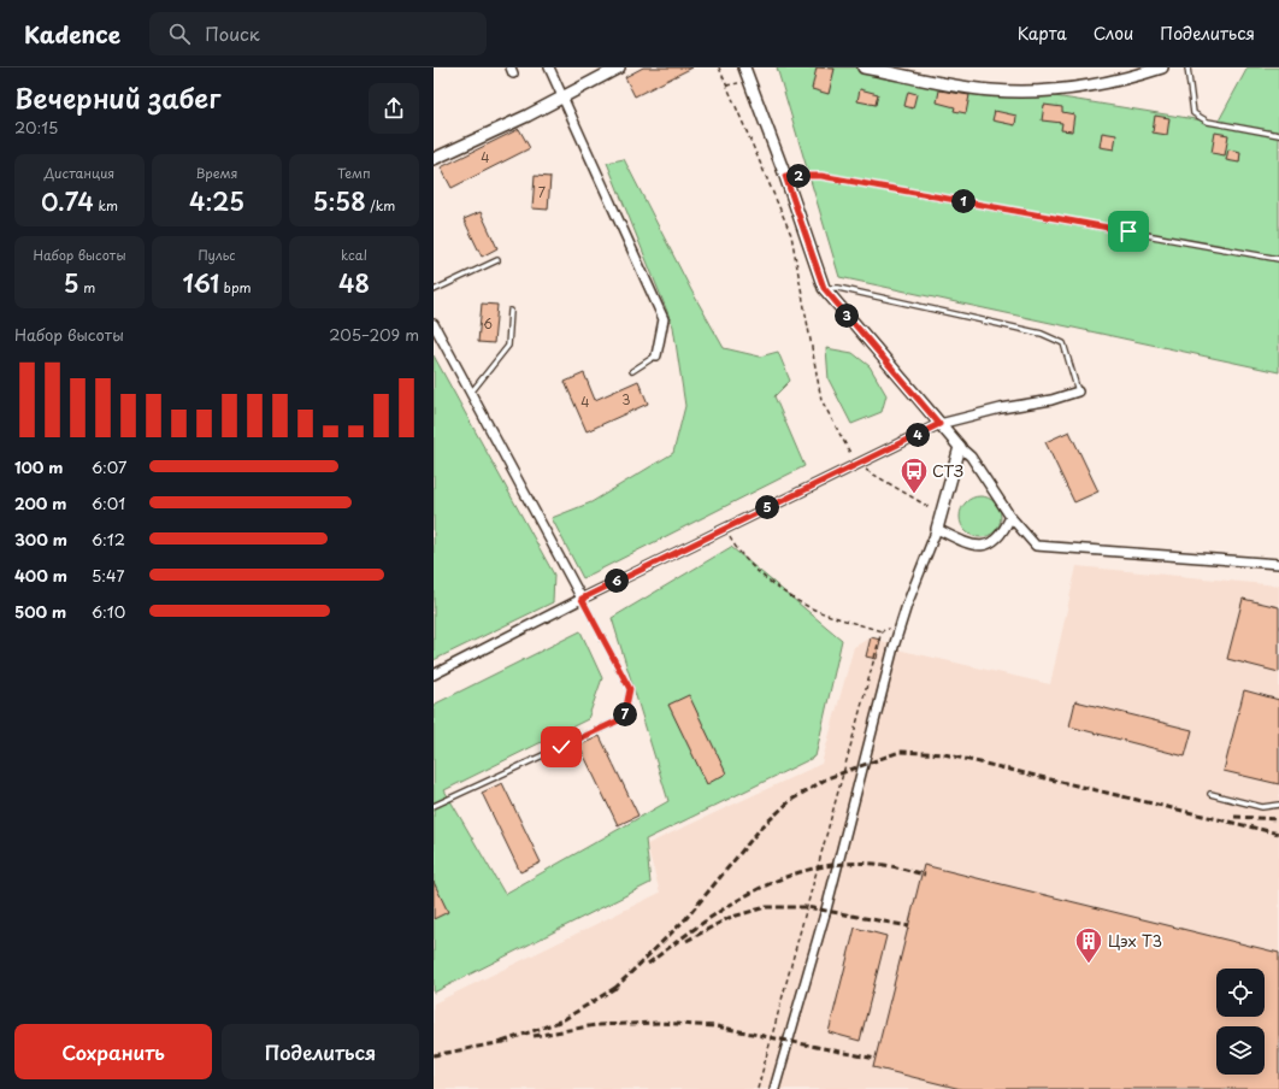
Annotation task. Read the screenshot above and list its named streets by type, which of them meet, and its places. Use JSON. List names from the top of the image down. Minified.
{"places":{"bus stop":["СТЗ"],"building":["Цэх Т3"]},"house_numbers":["4","7","6","3","4"],"page":{"header":"Kadence","search":"Поиск","nav":["Карта","Слои","Поделиться"],"heading":["Вечерний забег","20:15"],"stats":[["Дистанция","0.74 km"],["Время","4:25"],["Темп","5:58 /km"],["Набор высоты","5 m"],["Пульс","161 bpm"],["kcal","48"]],"pins":["2","1","3","4","5","6","7"],"chart":["Набор высоты","205–209 m"],"list":[{"name":"100 m","note":"6:07"},{"name":"200 m","note":"6:01"},{"name":"300 m","note":"6:12"},{"name":"400 m","note":"5:47"},{"name":"500 m","note":"6:10"}],"buttons":["Сохранить","Поделиться"]}}
